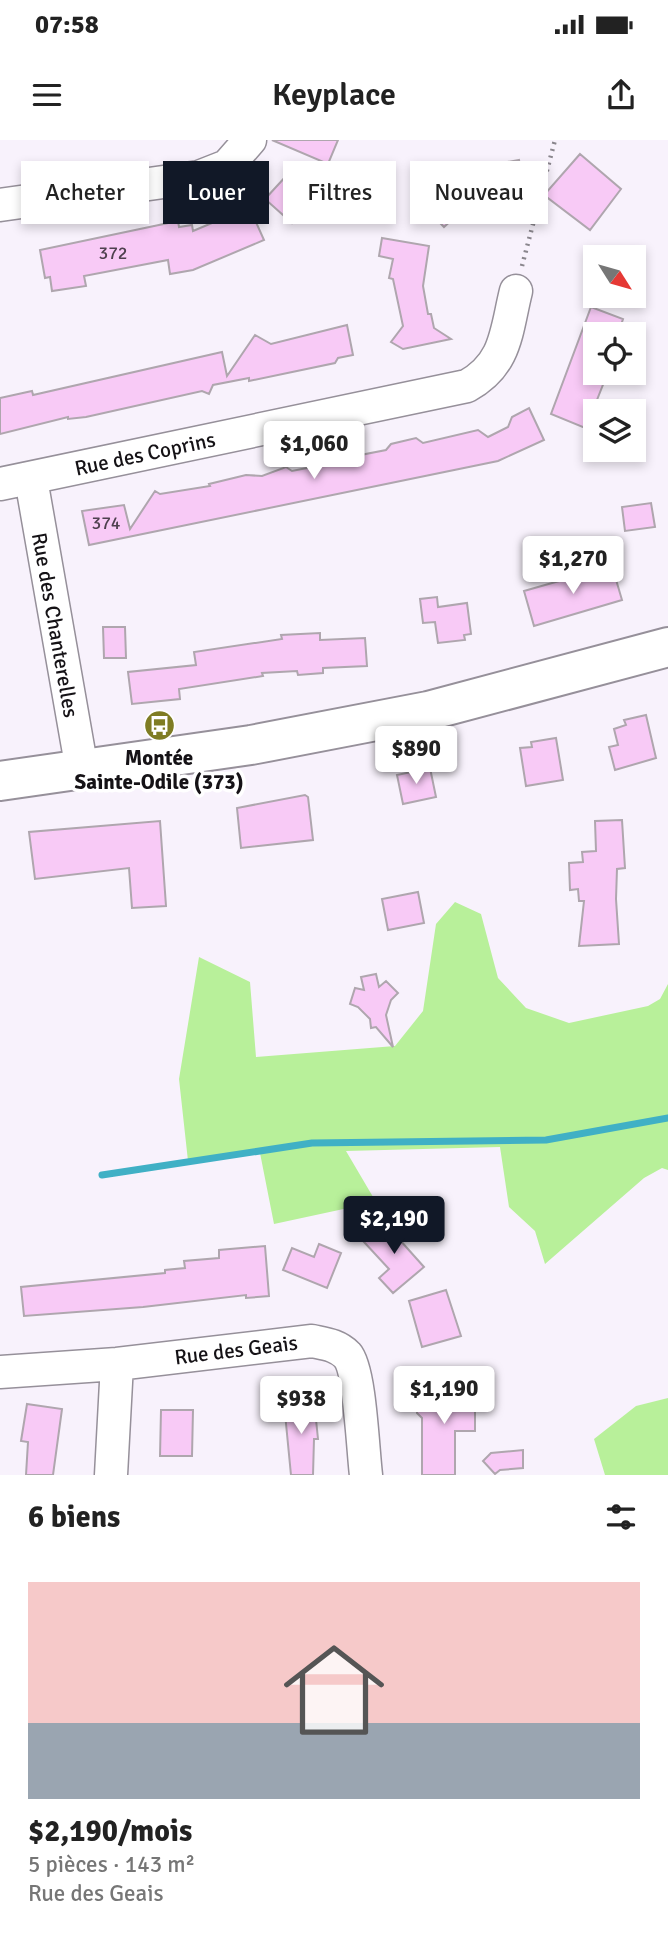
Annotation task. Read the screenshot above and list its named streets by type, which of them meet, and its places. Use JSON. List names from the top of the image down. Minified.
{"streets":{"street":["Rue des Coprins","Rue des Chanterelles","Rue des Geais"]},"crossings":[["Rue des Coprins","Rue des Chanterelles"]],"places":{"bus stop":["Montée Sainte-Odile (373)"]},"house_numbers":["372","374"],"north":"bottom right","page":{"status":"07:58","header":"Keyplace","chip":["Acheter","Louer","Filtres","Nouveau"],"price":["$1,060","$1,270","$890","$2,190","$1,190","$938"],"heading":"6 biens","list":[{"name":"$2,190/mois","note":"5 pièces · 143 m² · Rue des Geais"}]}}
